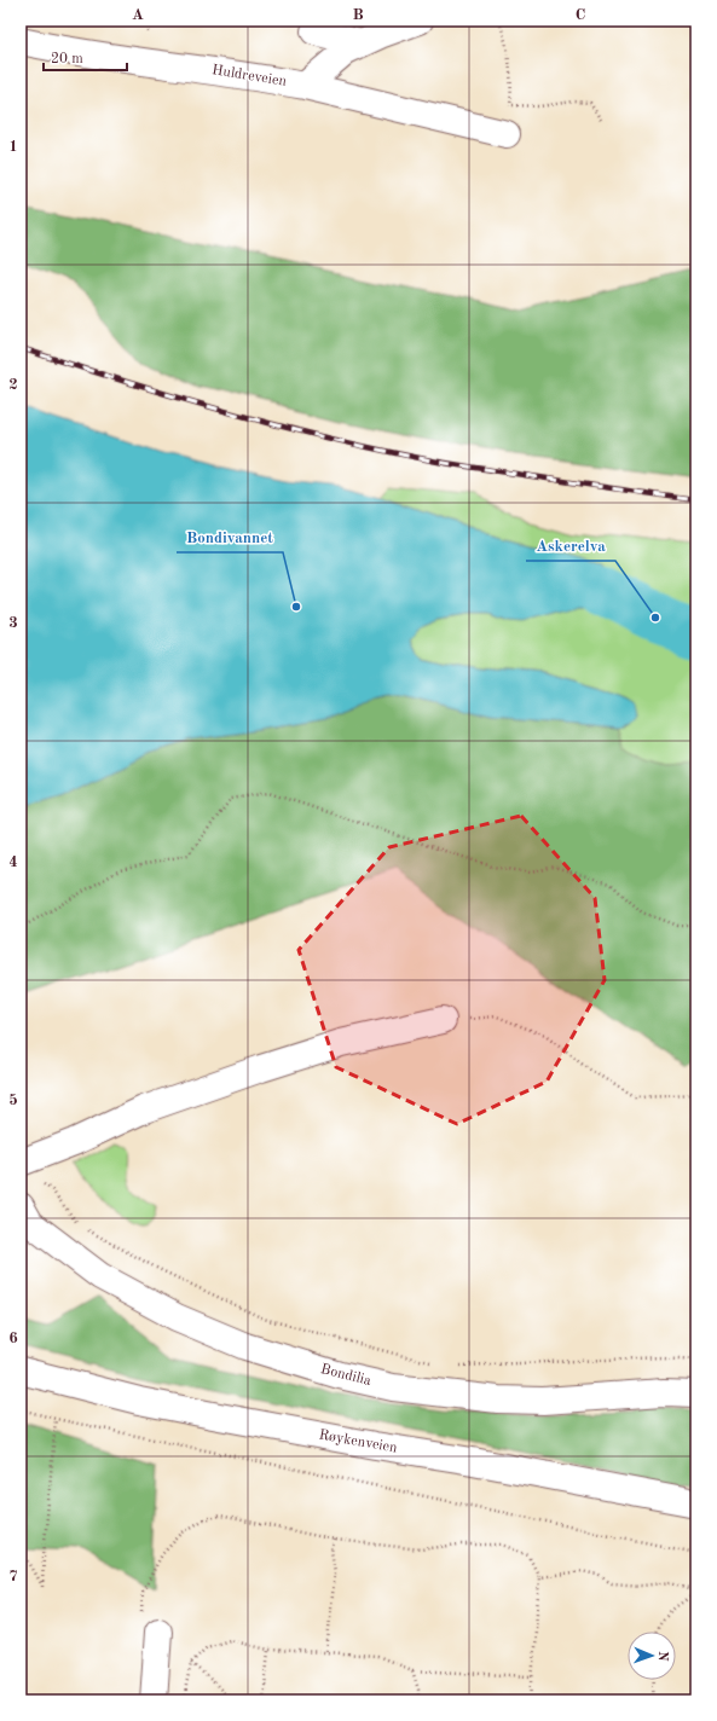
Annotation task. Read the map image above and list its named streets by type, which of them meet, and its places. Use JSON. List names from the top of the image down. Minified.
{"streets":{"street":["Huldreveien","Bondilia","Røykenveien"]},"places":["Bondivannet","Askerelva"],"scale_bar":"20 m","north":"right","grid":{"columns":["A","B","C"],"rows":["1","2","3","4","5","6","7"]}}
